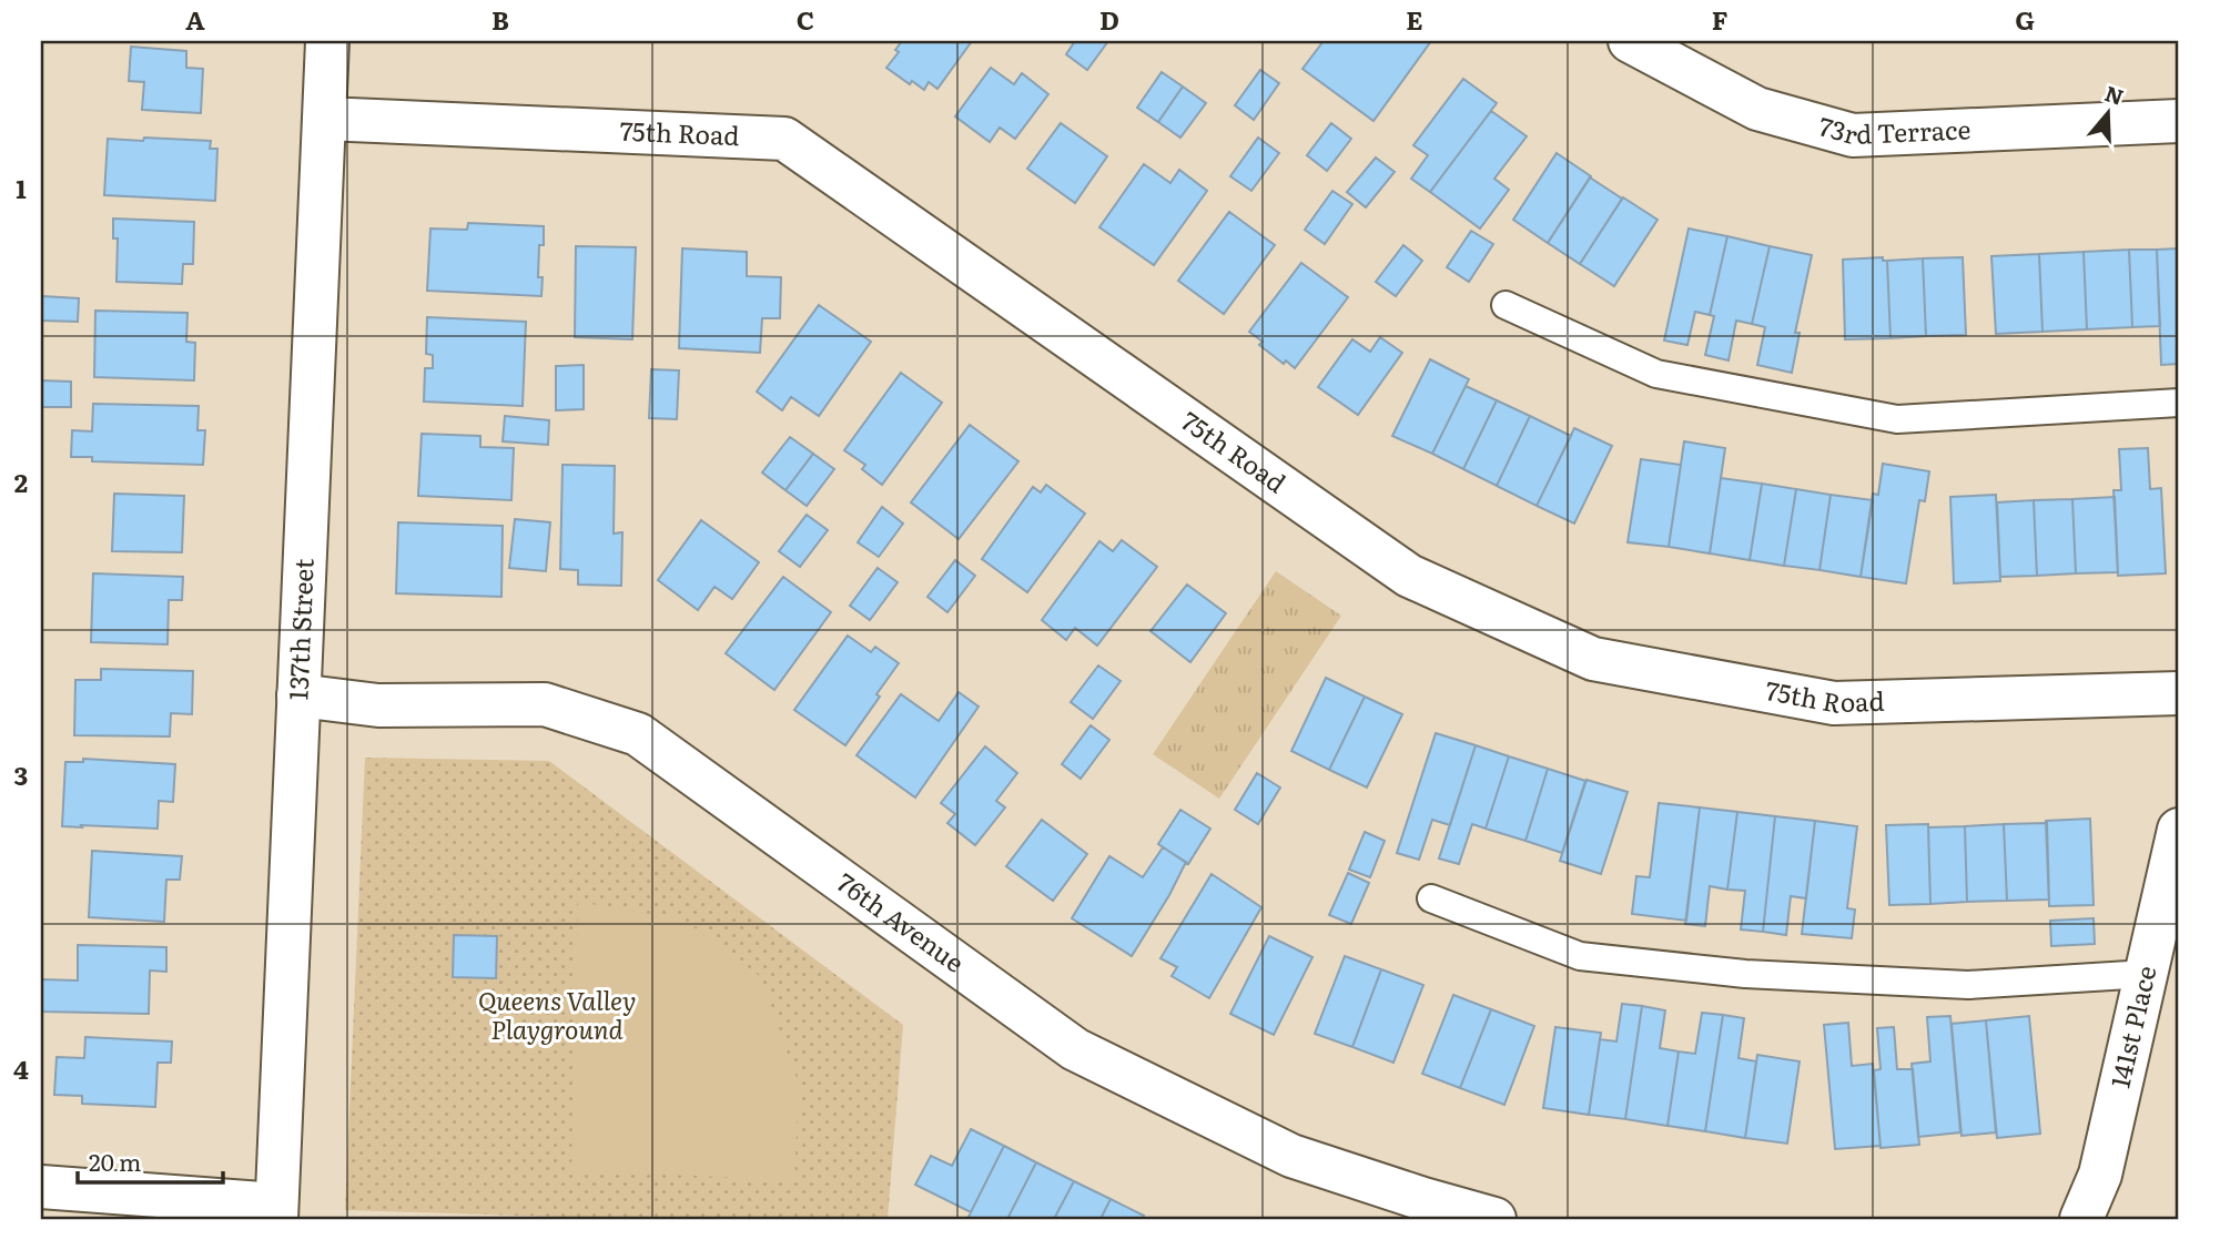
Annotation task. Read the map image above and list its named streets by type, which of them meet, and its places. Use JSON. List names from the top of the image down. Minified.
{"streets":{"street":["73rd Terrace","75th Road","137th Street","76th Avenue","141st Place"]},"crossings":[["75th Road","137th Street"],["137th Street","76th Avenue"]],"parks":["Queens Valley Playground"],"scale_bar":"20 m","north":"top","grid":{"columns":["A","B","C","D","E","F","G"],"rows":["1","2","3","4"]}}
